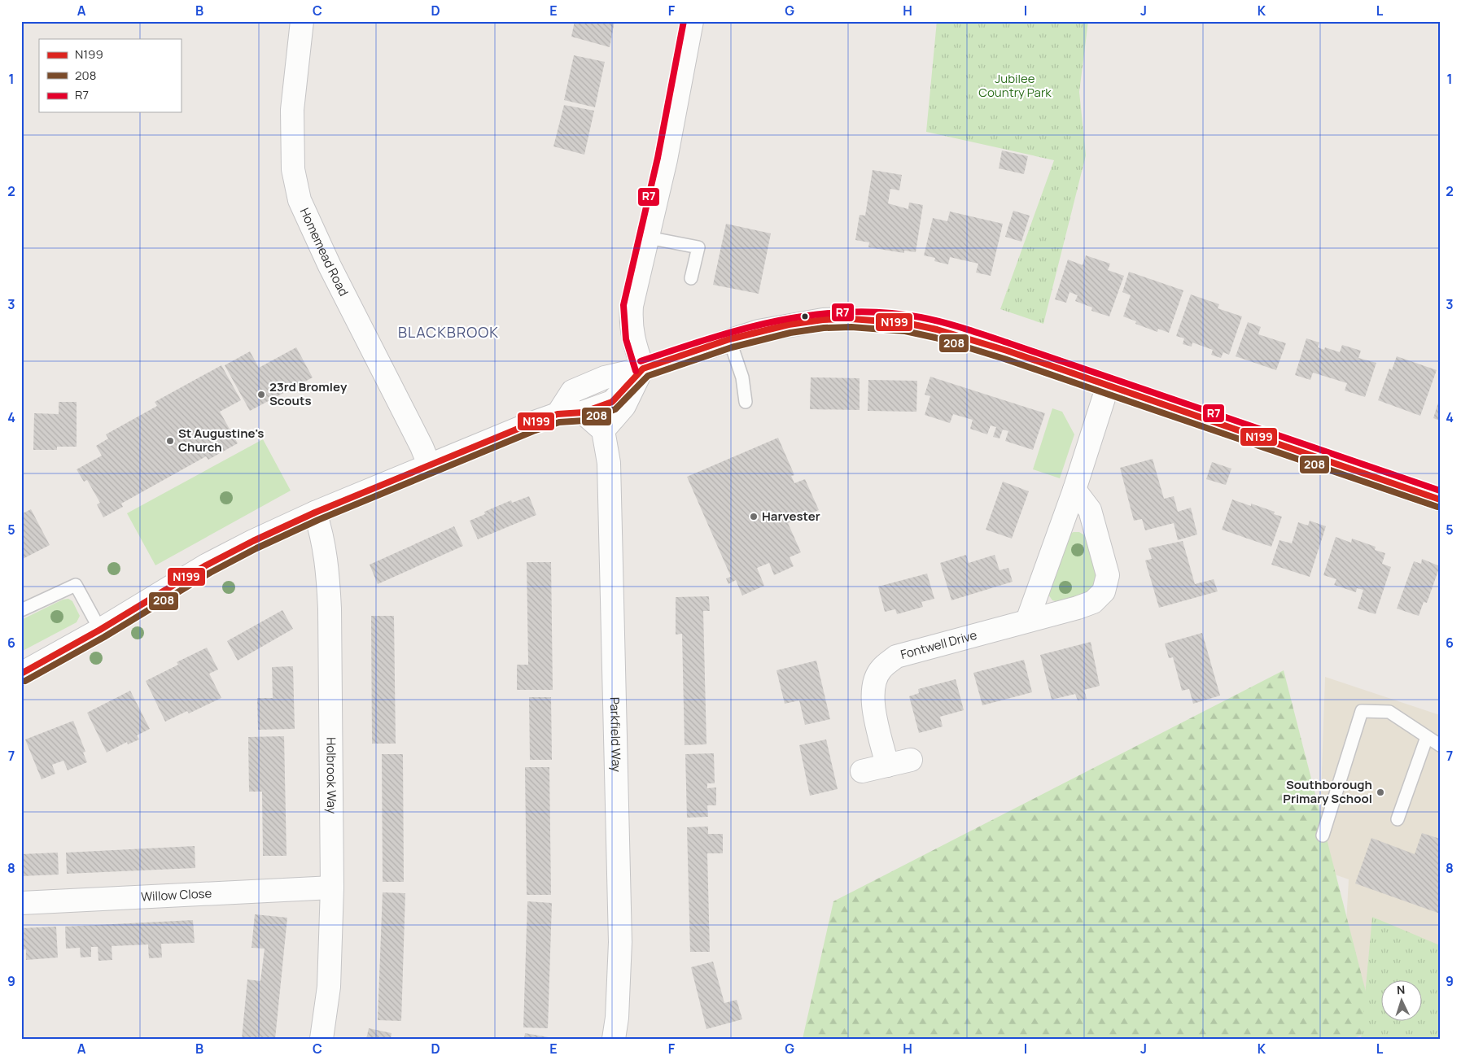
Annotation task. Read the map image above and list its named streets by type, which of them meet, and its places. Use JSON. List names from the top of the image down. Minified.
{"streets":{"street":["Homemead Road","Fontwell Drive","Parkfield Way","Holbrook Way","Willow Close"]},"crossings":[["Holbrook Way","Willow Close"]],"districts":["BLACKBROOK"],"parks":["Jubilee Country Park"],"places":["23rd Bromley Scouts","St Augustine's Church","Harvester","Southborough Primary School"],"lines":["transit line R7","transit line N199","transit line 208"],"legend":["N199","208","R7"],"north":"top","grid":{"columns":["A","B","C","D","E","F","G","H","I","J","K","L"],"rows":["1","2","3","4","5","6","7","8","9"]}}
